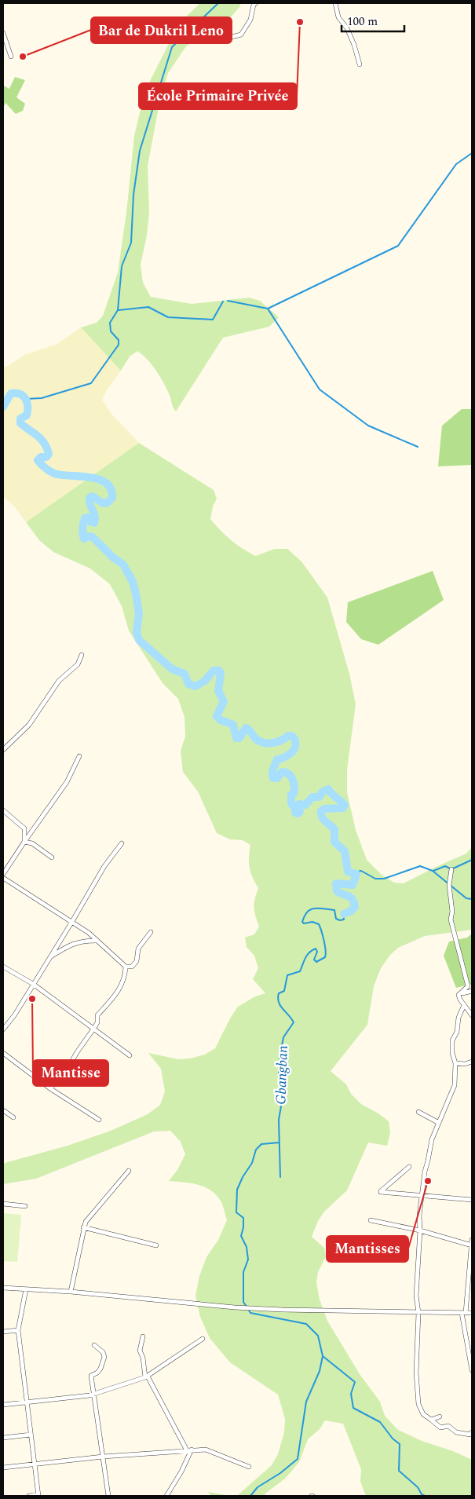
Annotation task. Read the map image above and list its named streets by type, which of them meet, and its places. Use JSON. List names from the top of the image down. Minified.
{"water":["Gbangban"],"places":["École Primaire Privée","Bar de Dukril Leno","Mantisse","Mantisses"],"scale_bar":"100 m"}
